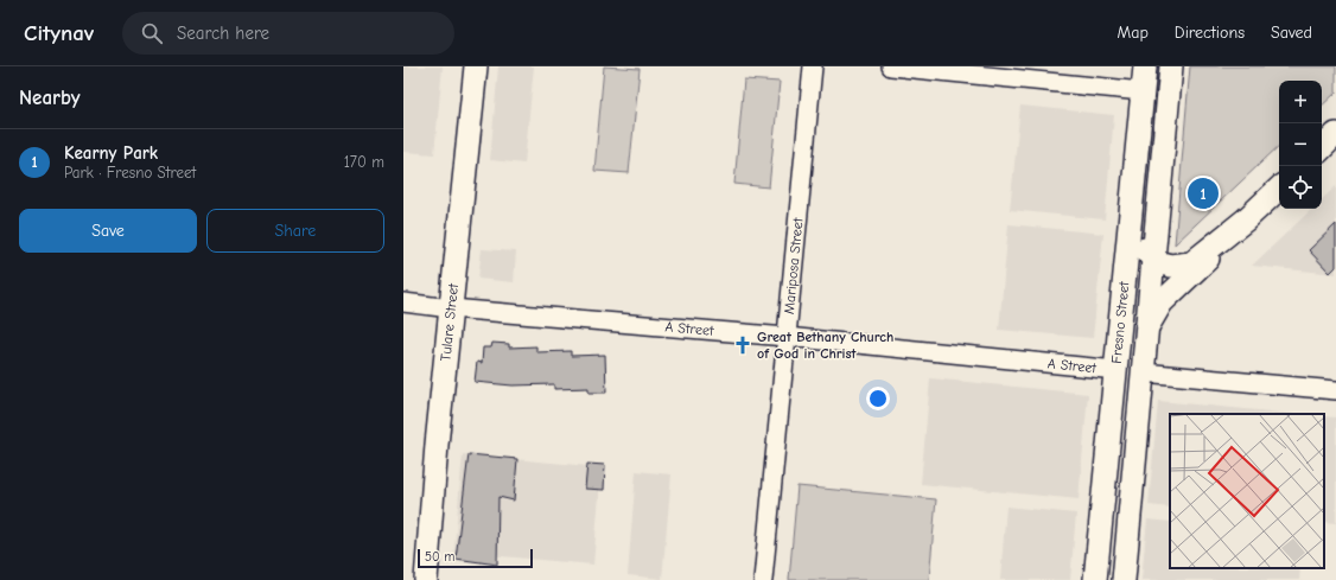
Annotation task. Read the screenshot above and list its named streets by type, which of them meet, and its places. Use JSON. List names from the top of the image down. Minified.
{"streets":{"main road":["Tulare Street","Fresno Street"],"street":["Mariposa Street","A Street"]},"crossings":[["Mariposa Street","A Street"],["Tulare Street","A Street"],["Fresno Street","A Street"]],"places":{"church":["Great Bethany Church of God in Christ"]},"scale_bar":"50 m","page":{"header":"Citynav","search":"Search here","nav":["Map","Directions","Saved"],"heading":"Nearby","map_buttons":["+","−"],"list":[{"mark":"1","name":"Kearny Park","note":"Park · Fresno Street","value":"170 m"}],"pins":"1","buttons":["Save","Share"],"scale":"50 m"}}
